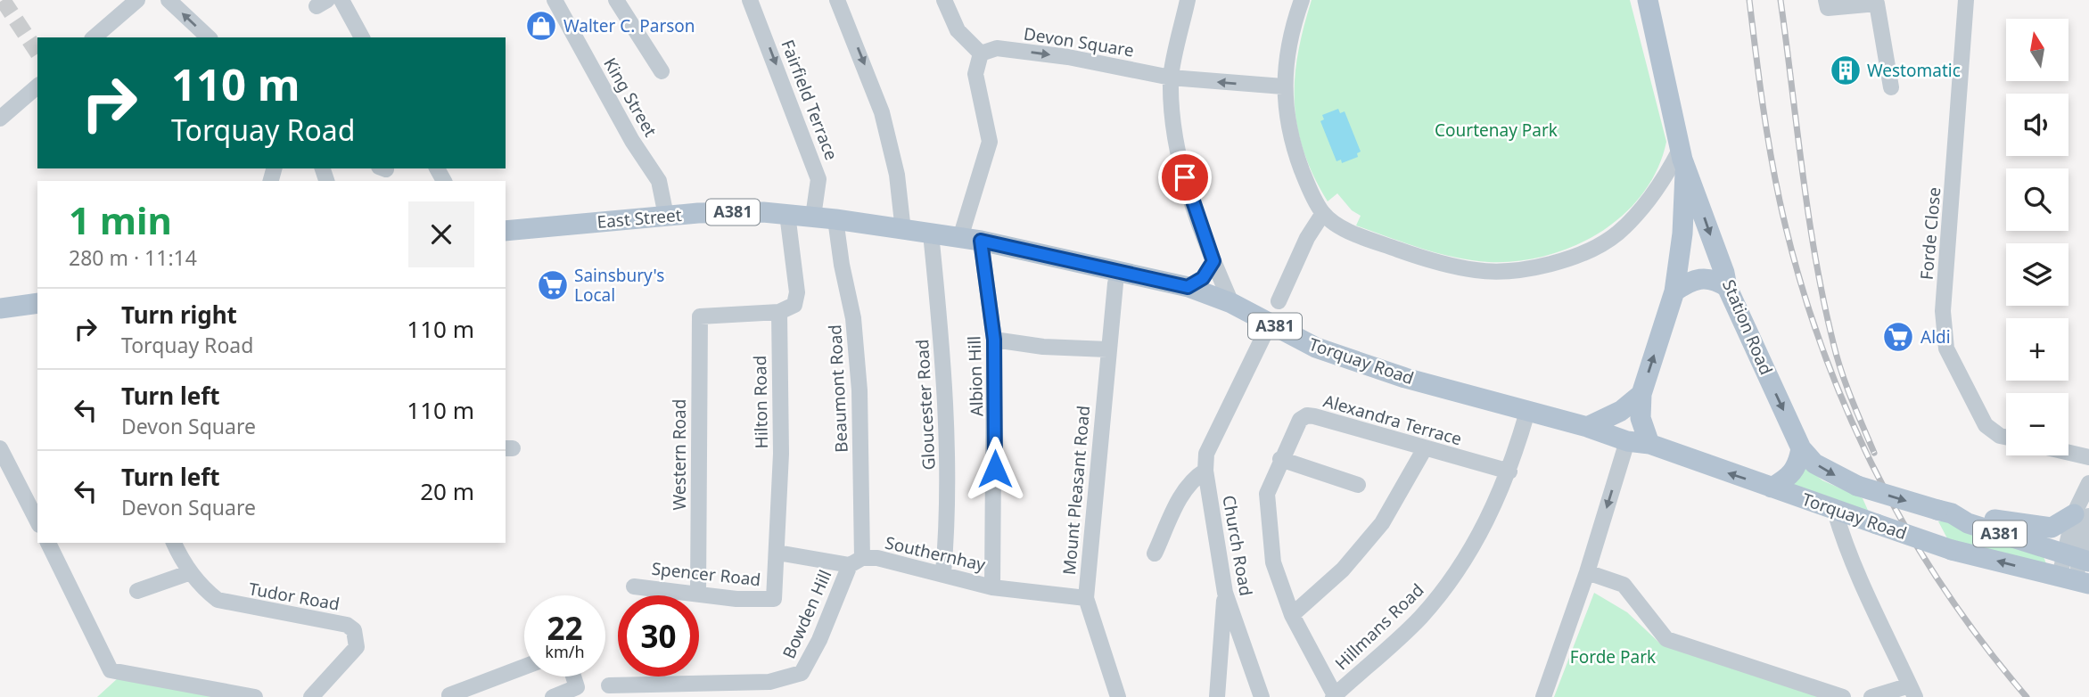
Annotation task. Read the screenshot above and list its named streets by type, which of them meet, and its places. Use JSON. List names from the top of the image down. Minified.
{"streets":{"main road":["A381","East Street","Station Road","Torquay Road"],"street":["Devon Square","King Street","Fairfield Terrace","Forde Close","Albion Hill","Beaumont Road","Hilton Road","Gloucester Road","Alexandra Terrace","Western Road","Mount Pleasant Road","Church Road","Southernhay","Spencer Road","Tudor Road","Bowden Hill","Hillmans Road"]},"crossings":[["King Street","East Street"],["Fairfield Terrace","East Street"],["A381","Torquay Road"],["East Street","Torquay Road"],["East Street","Albion Hill"],["East Street","Beaumont Road"],["East Street","Gloucester Road"],["Station Road","Torquay Road"],["Torquay Road","Albion Hill"],["Torquay Road","Church Road"],["Torquay Road","Hillmans Road"],["Albion Hill","Southernhay"],["Beaumont Road","Southernhay"],["Beaumont Road","Bowden Hill"],["Hilton Road","Western Road"],["Hilton Road","Southernhay"],["Hilton Road","Spencer Road"],["Gloucester Road","Southernhay"],["Alexandra Terrace","Hillmans Road"],["Western Road","Spencer Road"],["Mount Pleasant Road","Southernhay"],["Southernhay","Bowden Hill"]],"parks":["Courtenay Park","Forde Park"],"places":{"shop":["Walter C. Parson"],"building":["Westomatic"],"supermarket":["Sainsbury's Local","Aldi"]},"north":"top","page":{"map_buttons":["+","−"],"turn":["110 m","Torquay Road"],"heading":["1 min","280 m · 11:14"],"list":[{"name":"Turn right","note":"Torquay Road","value":"110 m"},{"name":"Turn left","note":"Devon Square","value":"110 m"},{"name":"Turn left","note":"Devon Square","value":"20 m"}],"speed":"22 km/h","limit":"30"}}
